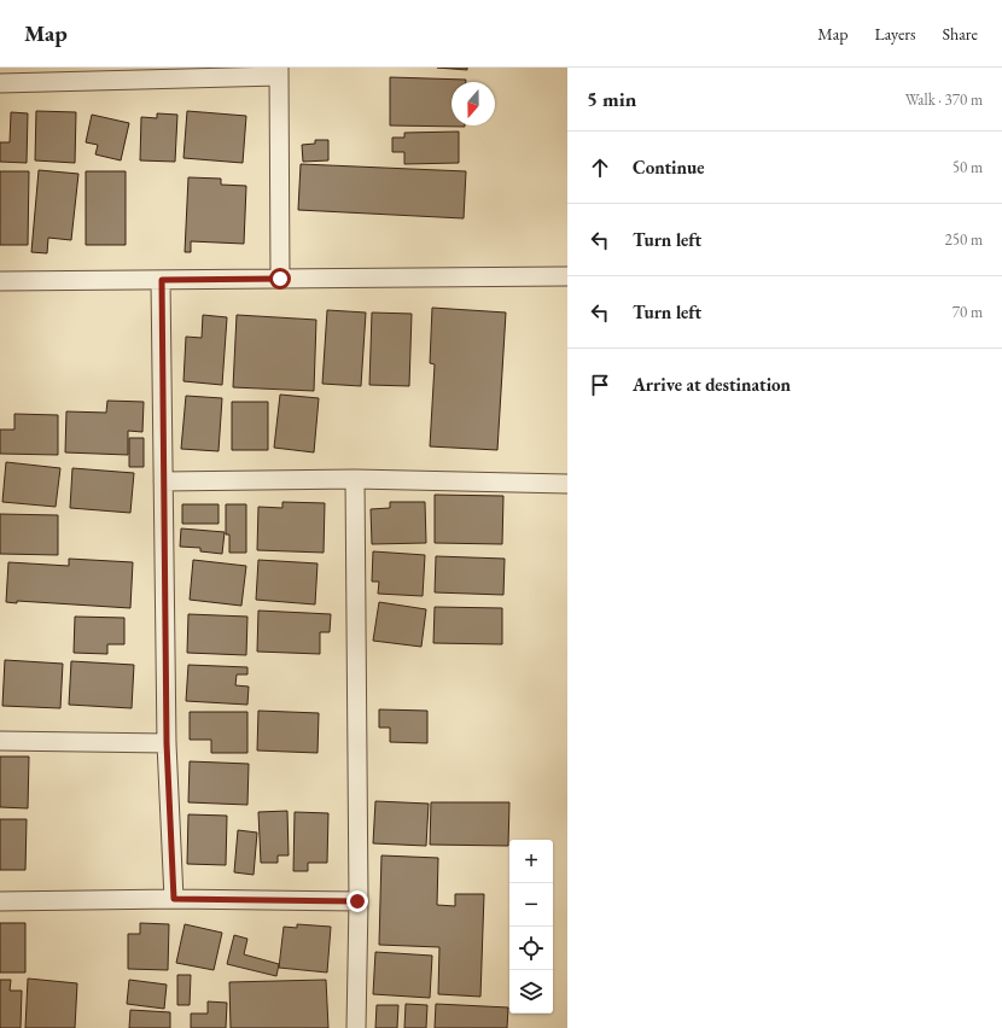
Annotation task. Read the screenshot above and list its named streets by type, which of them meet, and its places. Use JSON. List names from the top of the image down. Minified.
{"north":"bottom","page":{"header":"Map","nav":["Map","Layers","Share"],"heading":["5 min","Walk · 370 m"],"list":[["Continue","50 m"],["Turn left","250 m"],["Turn left","70 m"],"Arrive at destination"],"map_buttons":["+","−"]}}
